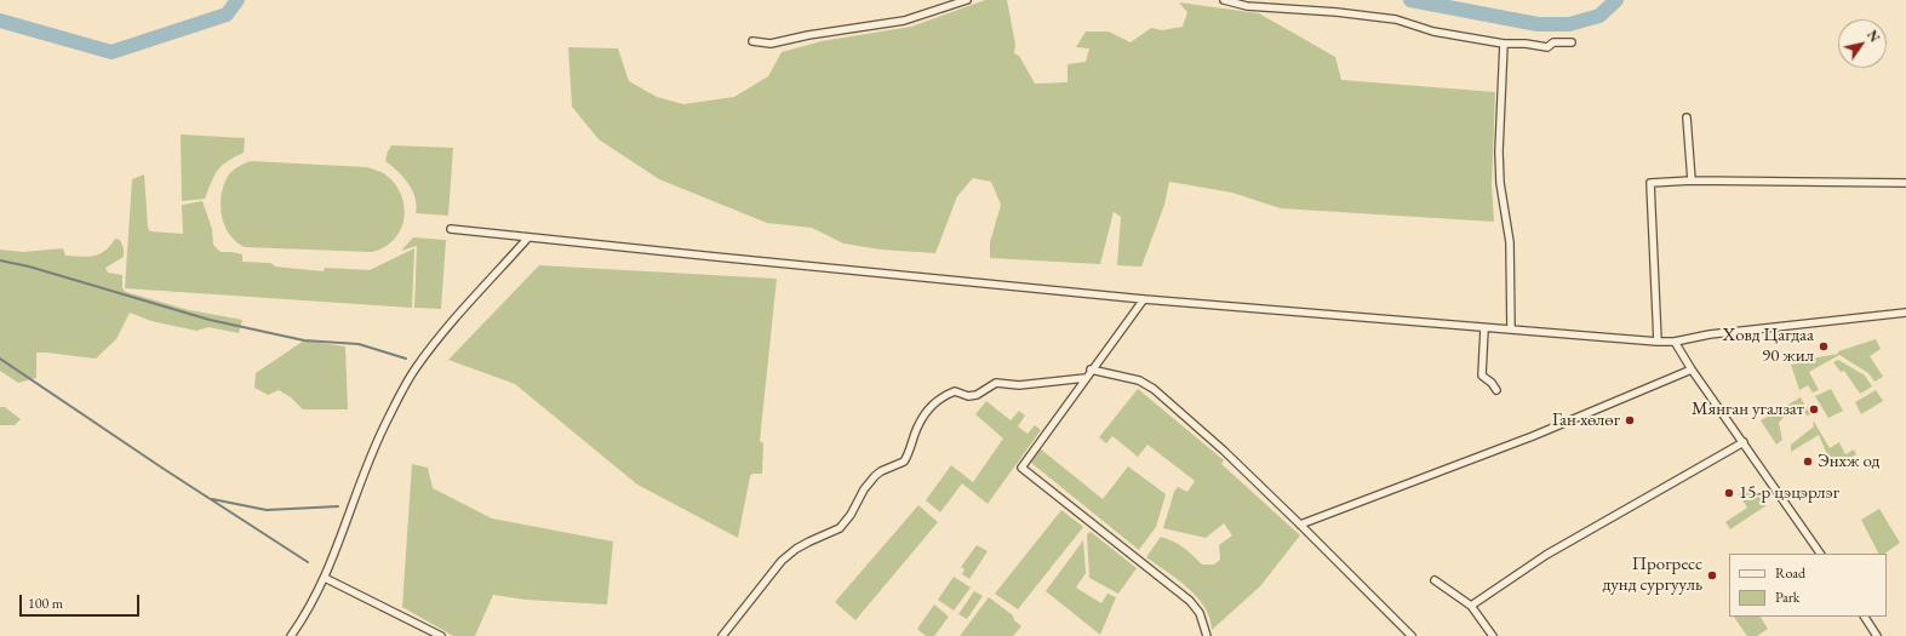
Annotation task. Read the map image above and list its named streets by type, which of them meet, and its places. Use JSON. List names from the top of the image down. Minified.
{"places":["Ховд Цагдаа 90 жил","Мянган угалзат","Ган хөлөг","Энхж од","15-р цэцэрлэг","Прогресс дунд сургууль"],"legend":["Road","Park"],"scale_bar":"100 m","north":"top right"}
